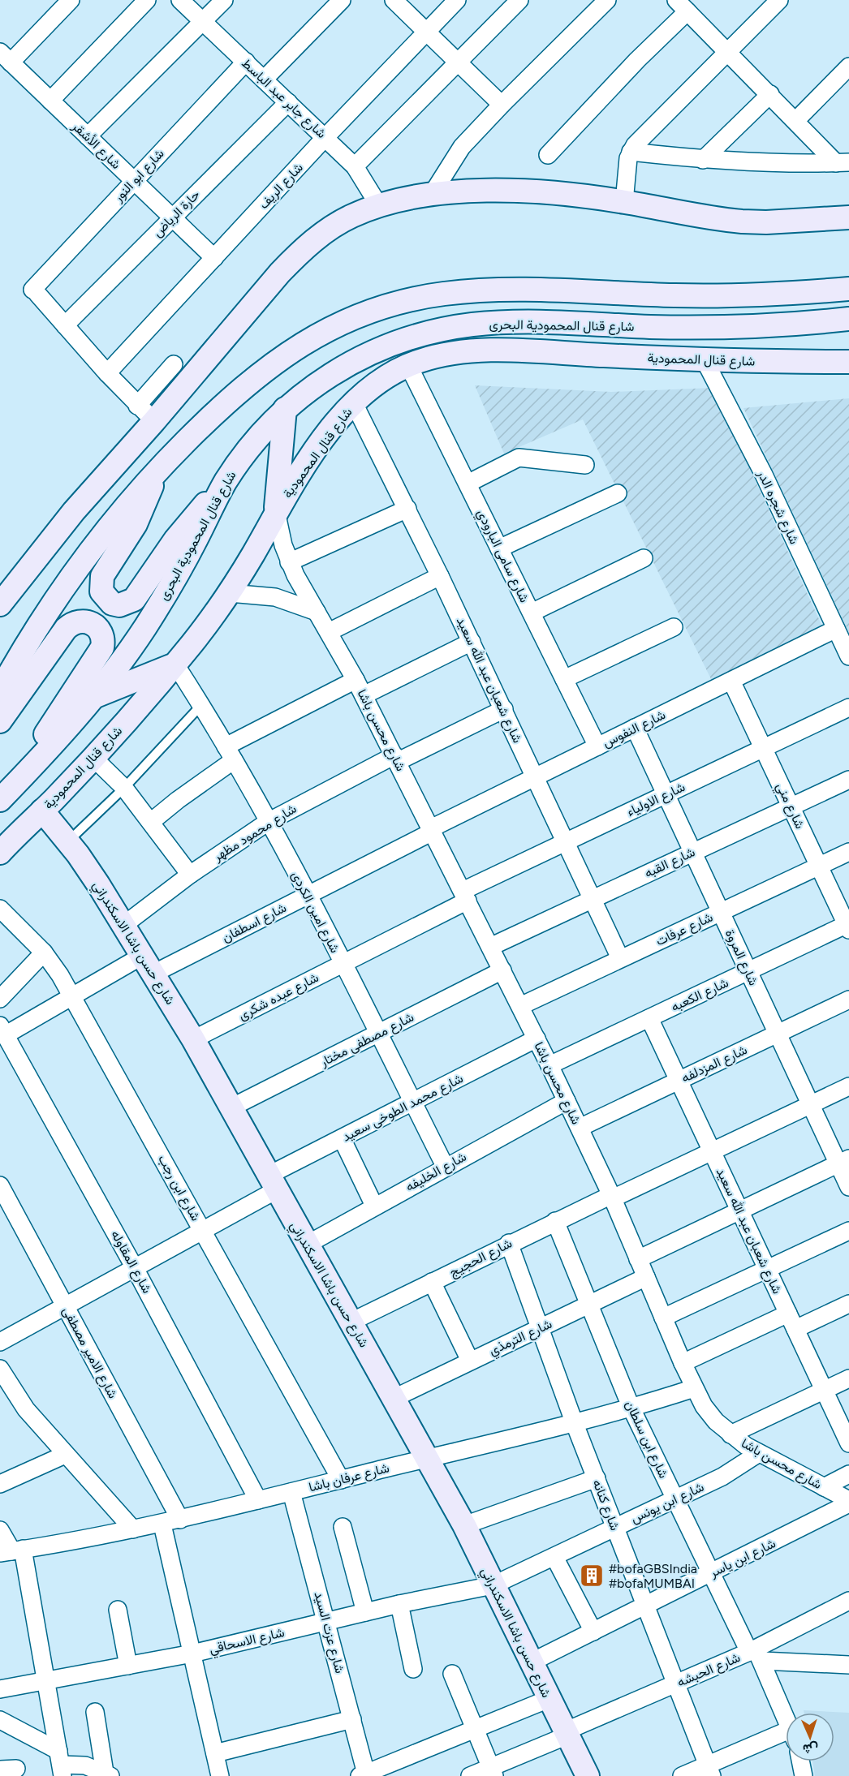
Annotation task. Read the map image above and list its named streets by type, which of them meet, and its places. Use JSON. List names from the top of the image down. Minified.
{"streets":{"street":["شارع جابر عبد الباسط","شارع الأشقر","شارع ابو النور","شارع الريف","حارة الرياض","شارع قنال المحمودية البحرى","شارع قنال المحمودية","شارع شجره الدر","شارع سامى البارودي","شارع شعبان عبد الله سعيد","شارع النفوس","شارع محسن باشا","شارع الاولياء","شارع مني","شارع محمود مظهر","شارع القبه","شارع امين الكردى","شارع اسطفان","شارع عرفات","شارع حسن باشا الاسكندراني","شارع المروة","شارع الكعبه","شارع عبده شكرى","شارع مصطفى مختار","شارع المزدلفه","شارع محمد الطوخى سعيد","شارع الخليفه","شارع ابن رجب","شارع الحجيج","شارع المقاوله","شارع الترمذي","شارع الامير مصطفى","شارع ابن سلطان","شارع عرفان باشا","شارع ابن يونس","شارع كنانه","شارع ابن ياسر","شارع عزت السيد","شارع الاسحاقي","شارع الحبشه"]},"crossings":[["شارع جابر عبد الباسط","شارع ابو النور"],["شارع جابر عبد الباسط","شارع الريف"],["شارع جابر عبد الباسط","حارة الرياض"],["شارع الأشقر","شارع ابو النور"],["شارع الأشقر","شارع الريف"],["شارع الأشقر","حارة الرياض"],["شارع ابو النور","حارة الرياض"],["شارع قنال المحمودية","شارع شجره الدر"],["شارع قنال المحمودية","شارع سامى البارودي"],["شارع قنال المحمودية","شارع شعبان عبد الله سعيد"],["شارع قنال المحمودية","شارع محسن باشا"],["شارع قنال المحمودية","شارع امين الكردى"],["شارع قنال المحمودية","شارع حسن باشا الاسكندراني"],["شارع شجره الدر","شارع النفوس"],["شارع سامى البارودي","شارع النفوس"],["شارع شعبان عبد الله سعيد","شارع النفوس"],["شارع شعبان عبد الله سعيد","شارع الاولياء"],["شارع شعبان عبد الله سعيد","شارع محمود مظهر"],["شارع شعبان عبد الله سعيد","شارع القبه"],["شارع شعبان عبد الله سعيد","شارع عرفات"],["شارع شعبان عبد الله سعيد","شارع الكعبه"],["شارع شعبان عبد الله سعيد","شارع المزدلفه"],["شارع شعبان عبد الله سعيد","شارع الحجيج"],["شارع النفوس","شارع محسن باشا"],["شارع النفوس","شارع مني"],["شارع النفوس","شارع اسطفان"],["شارع النفوس","شارع المروة"],["شارع محسن باشا","شارع الاولياء"],["شارع محسن باشا","شارع محمود مظهر"],["شارع محسن باشا","شارع القبه"],["شارع محسن باشا","شارع اسطفان"],["شارع محسن باشا","شارع عرفات"],["شارع محسن باشا","شارع الكعبه"],["شارع محسن باشا","شارع عبده شكرى"],["شارع محسن باشا","شارع مصطفى مختار"],["شارع محسن باشا","شارع المزدلفه"],["شارع محسن باشا","شارع محمد الطوخى سعيد"],["شارع محسن باشا","شارع الخليفه"],["شارع محسن باشا","شارع الحجيج"],["شارع محسن باشا","شارع الترمذي"],["شارع محسن باشا","شارع عرفان باشا"],["شارع محسن باشا","شارع ابن يونس"],["شارع محسن باشا","شارع ابن ياسر"],["شارع الاولياء","شارع مني"],["شارع الاولياء","شارع المروة"],["شارع الاولياء","شارع عبده شكرى"],["شارع مني","شارع القبه"],["شارع مني","شارع عرفات"],["شارع مني","شارع الكعبه"],["شارع محمود مظهر","شارع امين الكردى"],["شارع محمود مظهر","شارع حسن باشا الاسكندراني"],["شارع القبه","شارع المروة"],["شارع امين الكردى","شارع اسطفان"],["شارع امين الكردى","شارع عبده شكرى"],["شارع امين الكردى","شارع مصطفى مختار"],["شارع امين الكردى","شارع محمد الطوخى سعيد"],["شارع امين الكردى","شارع الخليفه"],["شارع اسطفان","شارع حسن باشا الاسكندراني"],["شارع اسطفان","شارع ابن رجب"],["شارع اسطفان","شارع المقاوله"],["شارع عرفات","شارع المروة"],["شارع حسن باشا الاسكندراني","شارع عبده شكرى"],["شارع حسن باشا الاسكندراني","شارع مصطفى مختار"],["شارع حسن باشا الاسكندراني","شارع محمد الطوخى سعيد"],["شارع حسن باشا الاسكندراني","شارع الخليفه"],["شارع حسن باشا الاسكندراني","شارع الحجيج"],["شارع حسن باشا الاسكندراني","شارع الترمذي"],["شارع حسن باشا الاسكندراني","شارع عرفان باشا"],["شارع حسن باشا الاسكندراني","شارع ابن يونس"],["شارع حسن باشا الاسكندراني","شارع ابن ياسر"],["شارع حسن باشا الاسكندراني","شارع الاسحاقي"],["شارع حسن باشا الاسكندراني","شارع الحبشه"],["شارع المروة","شارع الكعبه"],["شارع المروة","شارع المزدلفه"],["شارع المروة","شارع الحجيج"],["شارع محمد الطوخى سعيد","شارع ابن رجب"],["شارع محمد الطوخى سعيد","شارع المقاوله"],["شارع محمد الطوخى سعيد","شارع الامير مصطفى"],["شارع ابن رجب","شارع عرفان باشا"],["شارع الحجيج","شارع ابن سلطان"],["شارع الحجيج","شارع كنانه"],["شارع المقاوله","شارع عرفان باشا"],["شارع الترمذي","شارع ابن سلطان"],["شارع الترمذي","شارع كنانه"],["شارع الامير مصطفى","شارع عرفان باشا"],["شارع ابن سلطان","شارع عرفان باشا"],["شارع ابن سلطان","شارع ابن يونس"],["شارع ابن سلطان","شارع ابن ياسر"],["شارع ابن سلطان","شارع الحبشه"],["شارع عرفان باشا","شارع كنانه"],["شارع عرفان باشا","شارع عزت السيد"],["شارع ابن يونس","شارع كنانه"],["شارع ابن يونس","شارع الاسحاقي"],["شارع كنانه","شارع ابن ياسر"],["شارع كنانه","شارع الحبشه"],["شارع عزت السيد","شارع الاسحاقي"]],"places":{"building":["#bofaGBSIndia #bofaMUMBAI"]},"north":"bottom"}
